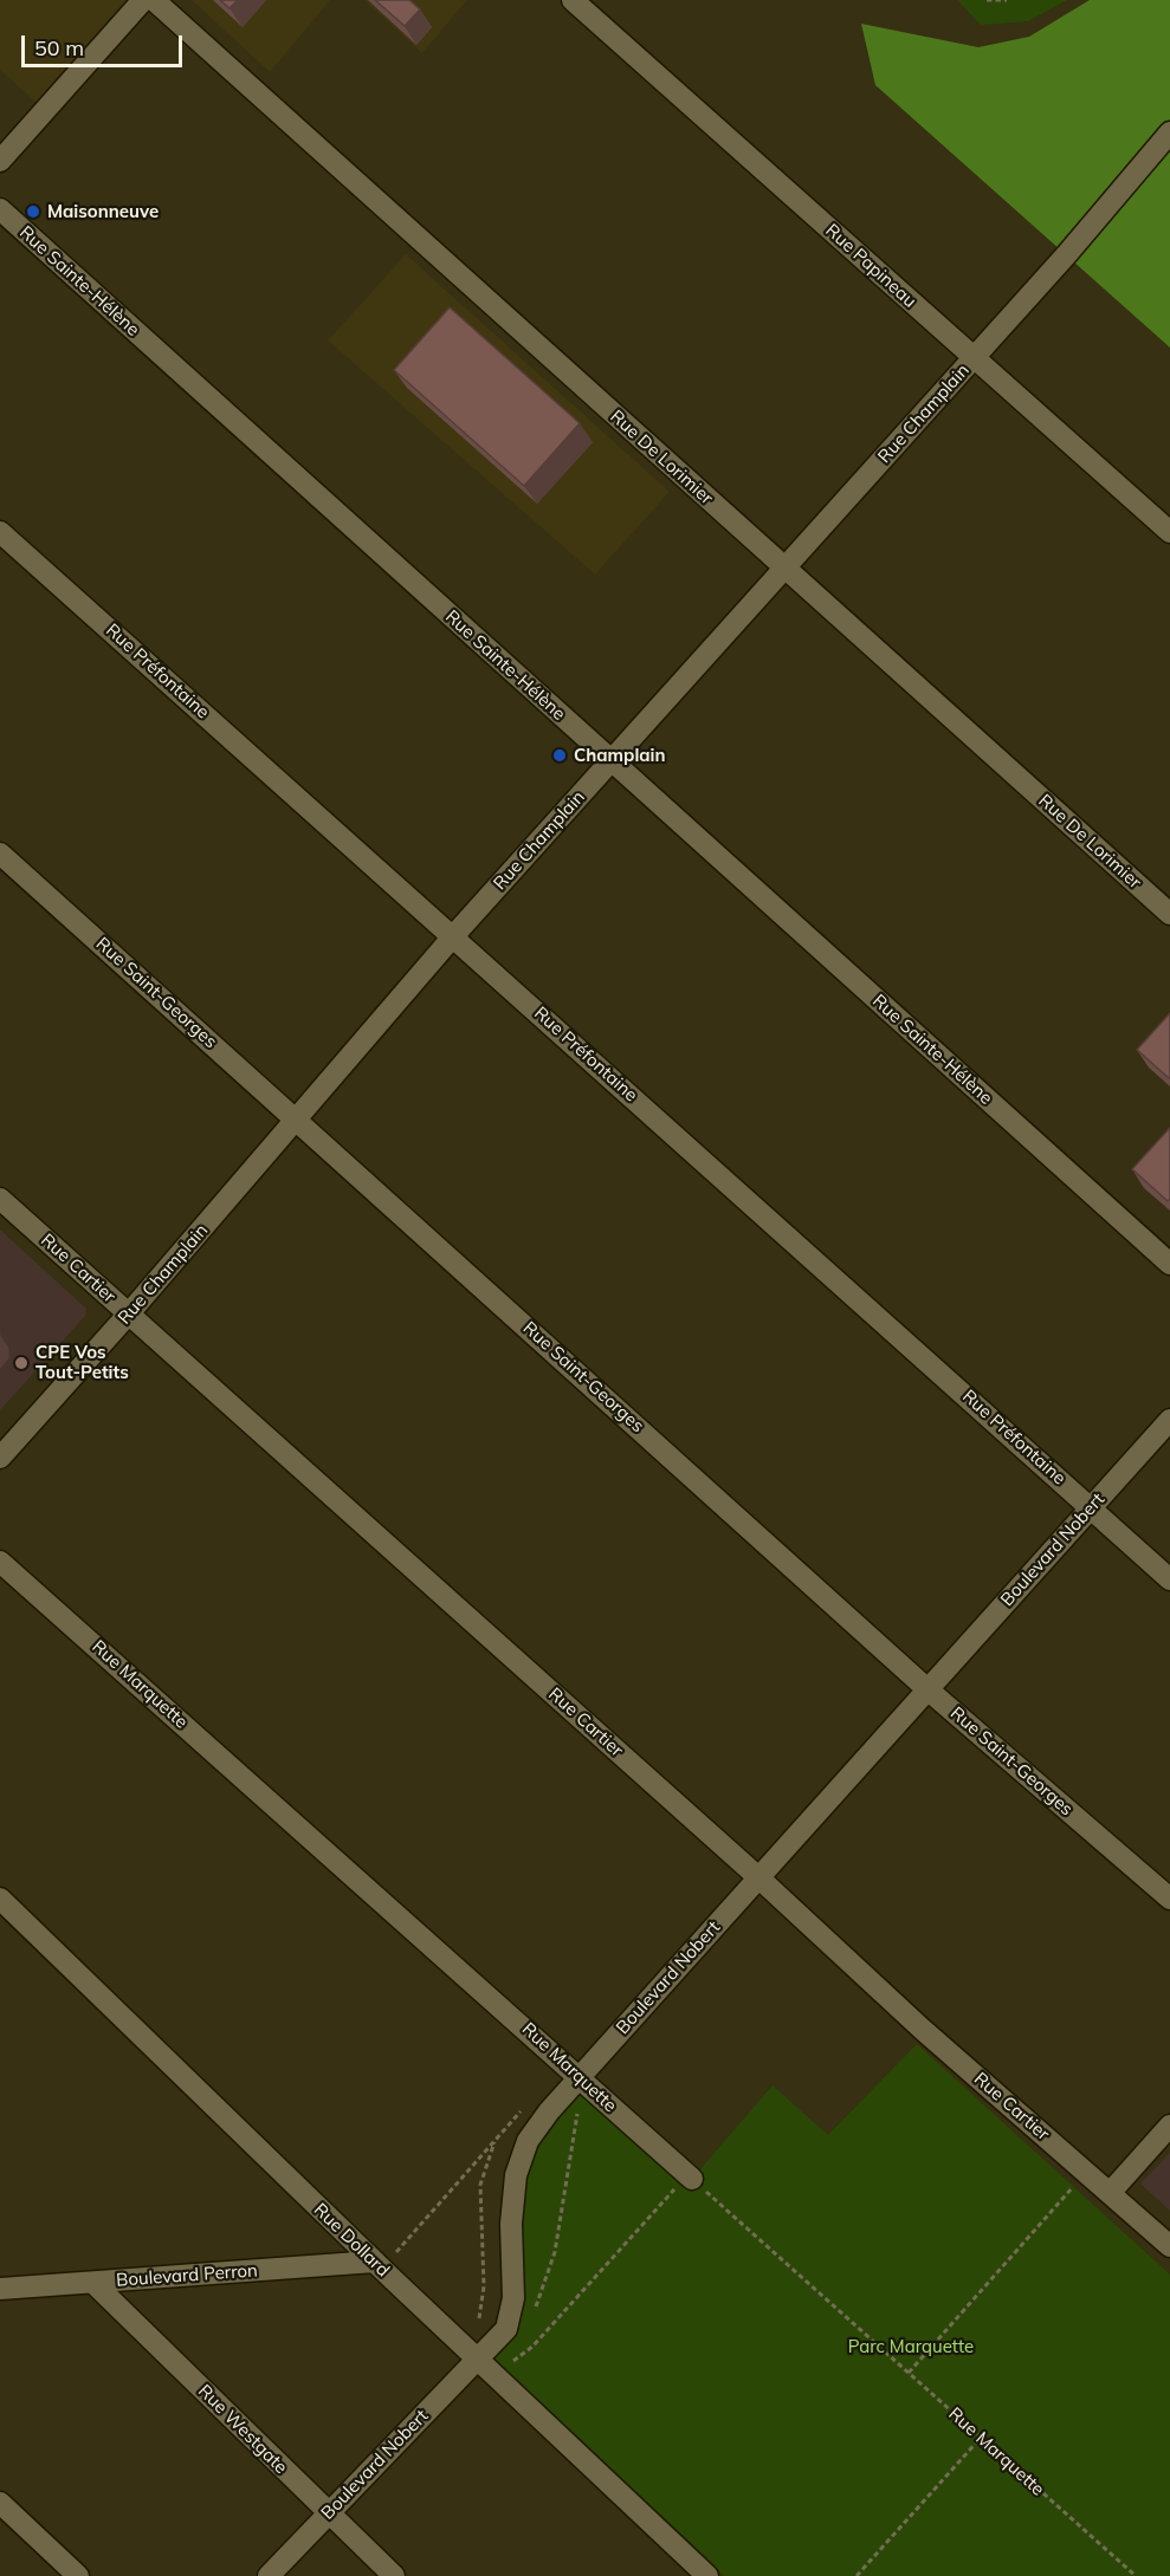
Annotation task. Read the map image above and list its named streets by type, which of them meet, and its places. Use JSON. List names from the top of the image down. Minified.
{"streets":{"street":["Rue Papineau","Rue Sainte-Hélène","Rue Champlain","Rue De Lorimier","Rue Préfontaine","Rue Saint-Georges","Rue Cartier","Boulevard Nobert","Rue Marquette","Rue Dollard","Boulevard Perron","Rue Westgate"]},"crossings":[["Rue Papineau","Rue Champlain"],["Rue Sainte-Hélène","Rue Champlain"],["Rue Champlain","Rue De Lorimier"],["Rue Champlain","Rue Préfontaine"],["Rue Champlain","Rue Saint-Georges"],["Rue Champlain","Rue Cartier"],["Rue Préfontaine","Boulevard Nobert"],["Rue Saint-Georges","Boulevard Nobert"],["Rue Cartier","Boulevard Nobert"],["Boulevard Nobert","Rue Marquette"],["Boulevard Nobert","Rue Dollard"],["Boulevard Nobert","Rue Westgate"],["Rue Dollard","Boulevard Perron"],["Boulevard Perron","Rue Westgate"]],"parks":["Parc Marquette"],"places":["Maisonneuve","Champlain","CPE Vos Tout-Petits"],"scale_bar":"50 m"}
